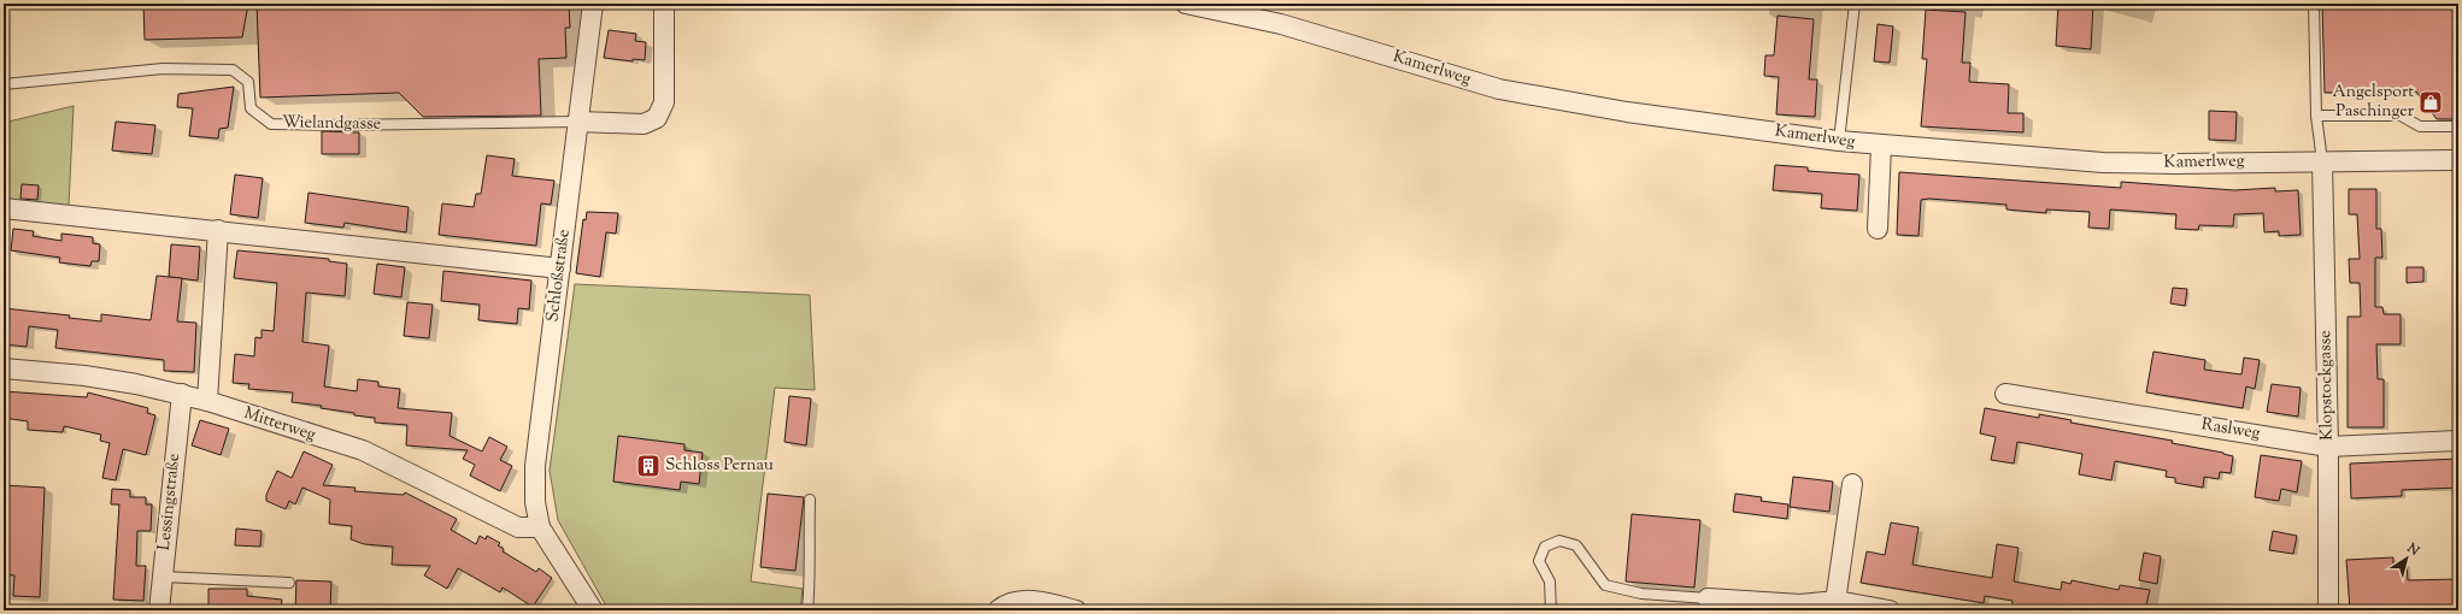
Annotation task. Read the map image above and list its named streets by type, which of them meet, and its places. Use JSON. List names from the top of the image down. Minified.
{"streets":{"street":["Kamerlweg","Schloßstraße","Klopstockgasse","Mitterweg","Raslweg","Lessingstraße"],"lane":["Wielandgasse"]},"crossings":[["Kamerlweg","Klopstockgasse"],["Wielandgasse","Schloßstraße"],["Schloßstraße","Mitterweg"],["Klopstockgasse","Raslweg"],["Mitterweg","Lessingstraße"]],"places":{"shop":["Angelsport Paschinger"],"building":["Schloss Pernau"]},"north":"top right"}
